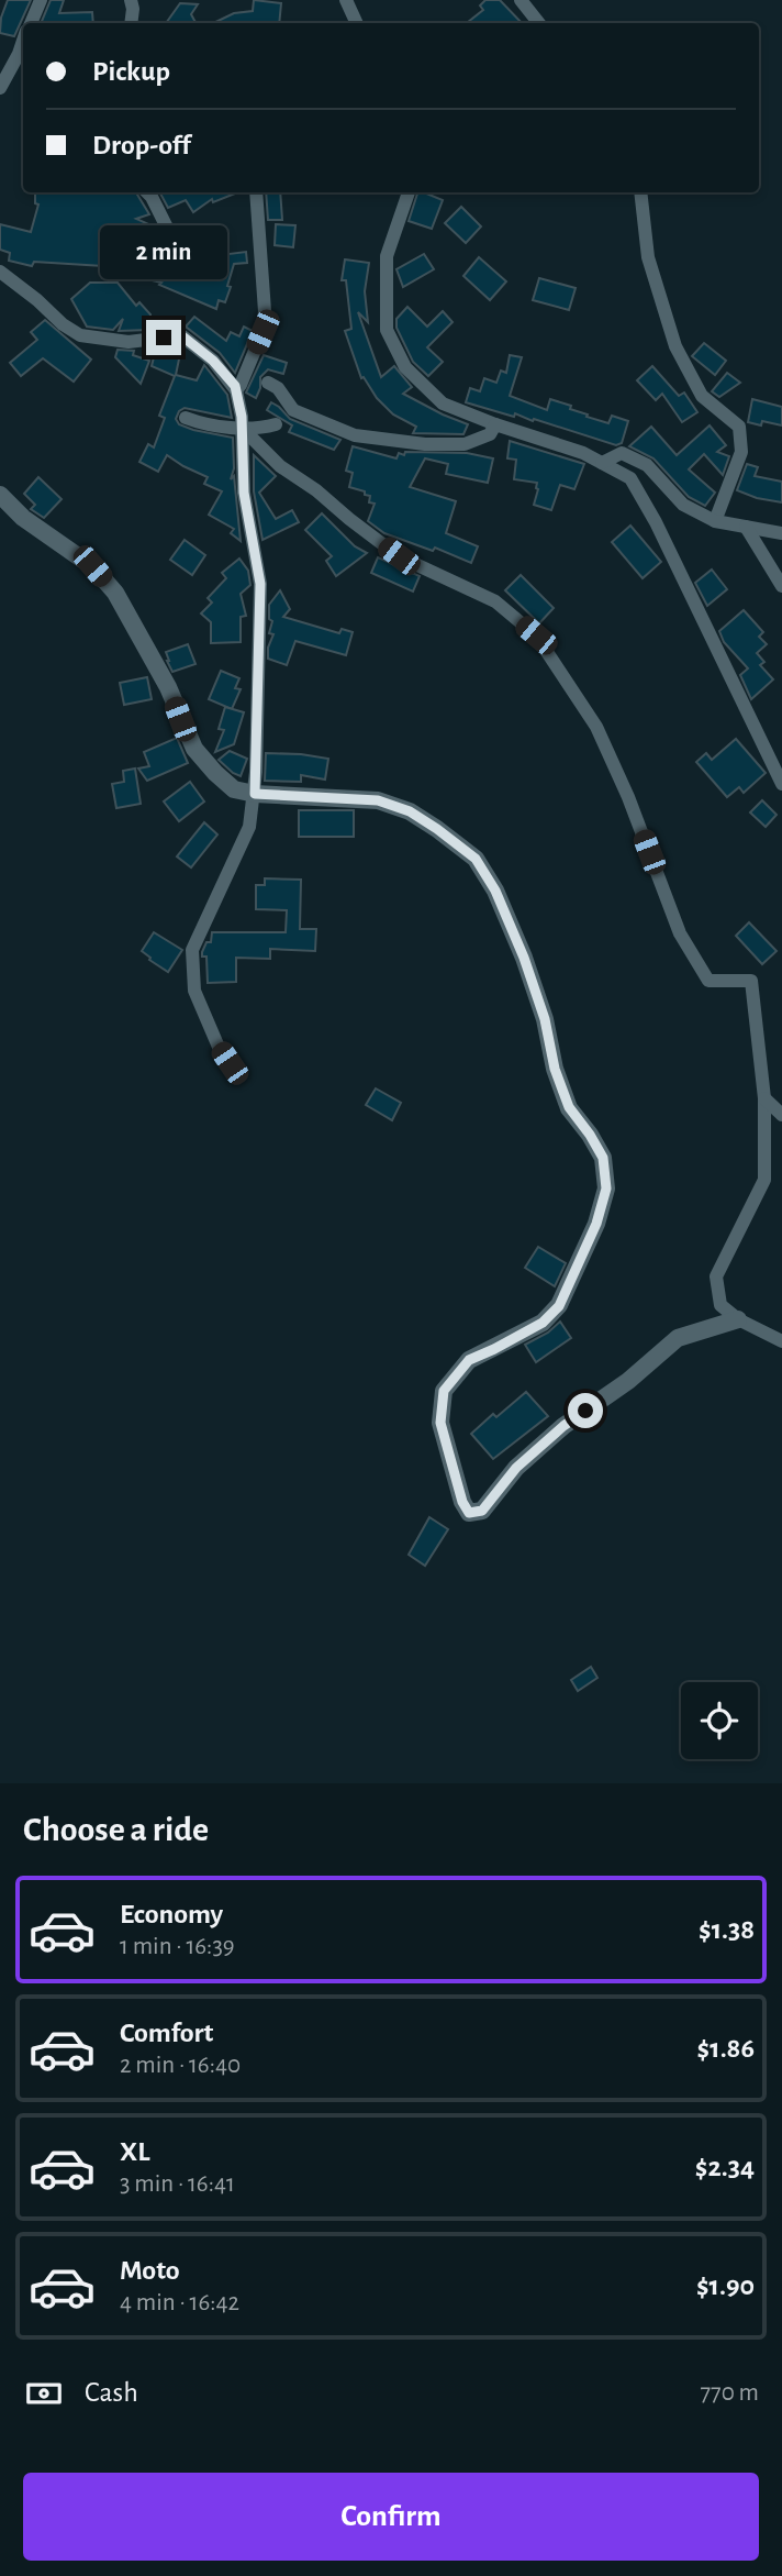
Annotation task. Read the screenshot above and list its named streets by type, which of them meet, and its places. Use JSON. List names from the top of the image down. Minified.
{"page":{"banner":["Pickup","Drop-off"],"bubble":"2 min","heading":"Choose a ride","list":[{"name":"Economy","note":"1 min · 16:39","value":"$1.38"},{"name":"Comfort","note":"2 min · 16:40","value":"$1.86"},{"name":"XL","note":"3 min · 16:41","value":"$2.34"},{"name":"Moto","note":"4 min · 16:42","value":"$1.90"}],"pay":["Cash","770 m"],"buttons":"Confirm"}}
